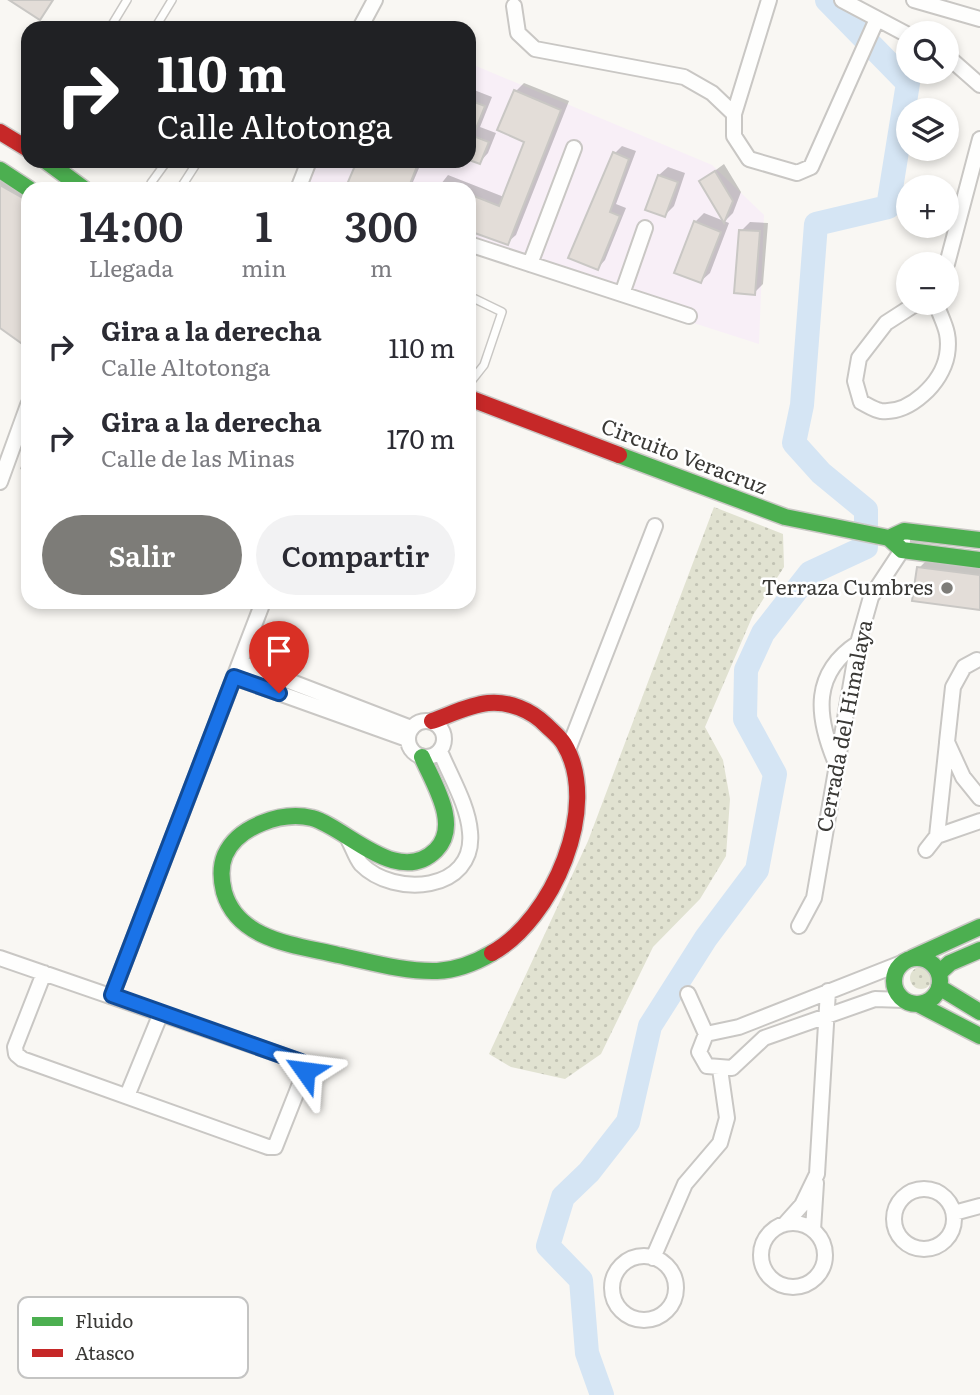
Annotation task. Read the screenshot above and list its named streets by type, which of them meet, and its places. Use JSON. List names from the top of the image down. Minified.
{"streets":{"street":["Circuito Veracruz","Cerrada del Himalaya"]},"places":["Terraza Cumbres"],"legend":["Fluido","Atasco"],"page":{"map_buttons":["+","−"],"turn":["110 m","Calle Altotonga"],"eta":["14:00","Llegada","1","min","300","m"],"list":[{"name":"Gira a la derecha","note":"Calle Altotonga","value":"110 m"},{"name":"Gira a la derecha","note":"Calle de las Minas","value":"170 m"}],"buttons":["Salir","Compartir"]}}
